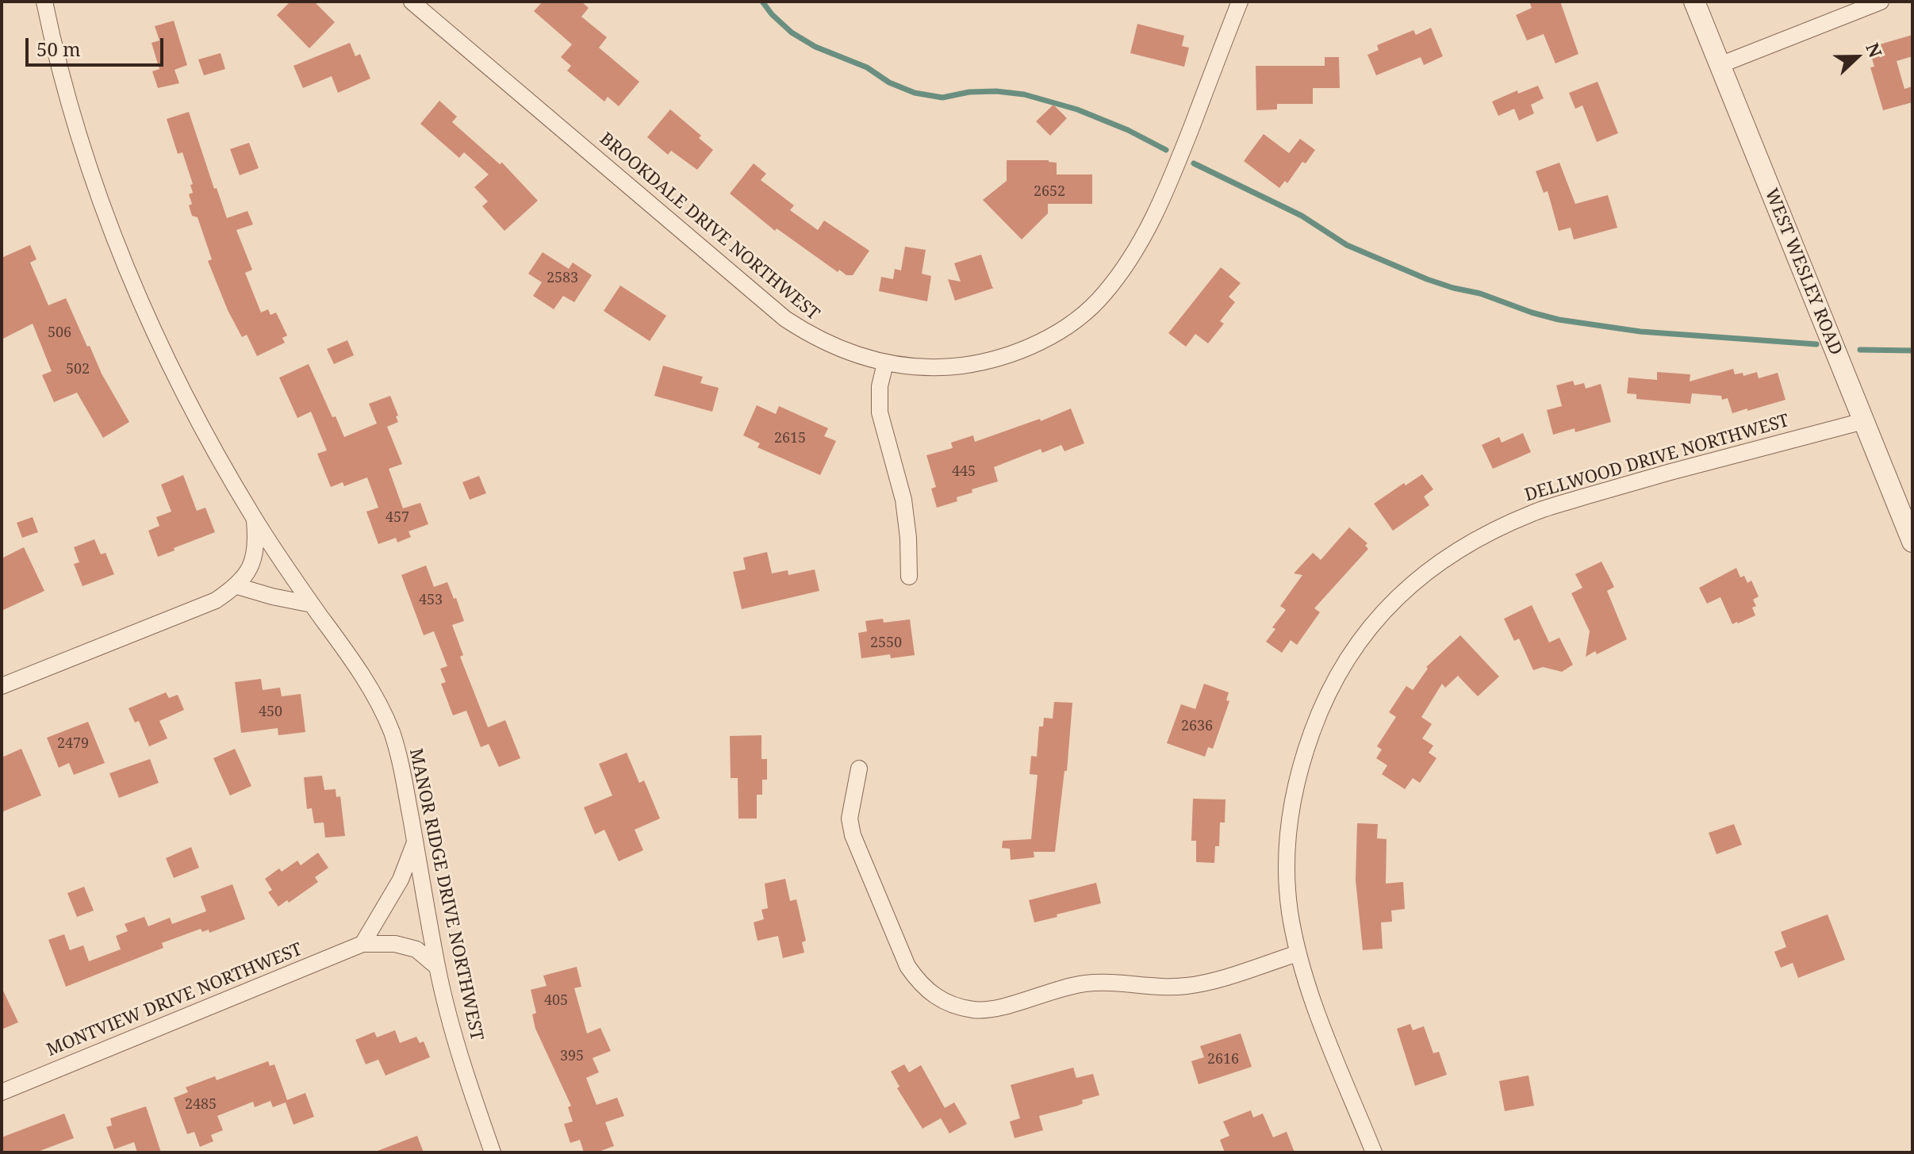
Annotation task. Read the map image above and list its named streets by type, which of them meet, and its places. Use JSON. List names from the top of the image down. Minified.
{"streets":{"street":["BROOKDALE DRIVE NORTHWEST","WEST WESLEY ROAD","DELLWOOD DRIVE NORTHWEST","MANOR RIDGE DRIVE NORTHWEST","MONTVIEW DRIVE NORTHWEST"]},"crossings":[["WEST WESLEY ROAD","DELLWOOD DRIVE NORTHWEST"],["MANOR RIDGE DRIVE NORTHWEST","MONTVIEW DRIVE NORTHWEST"]],"house_numbers":["2652","2583","506","502","2615","445","457","453","2550","450","2636","2479","405","395","2616","2485"],"scale_bar":"50 m","north":"right"}
